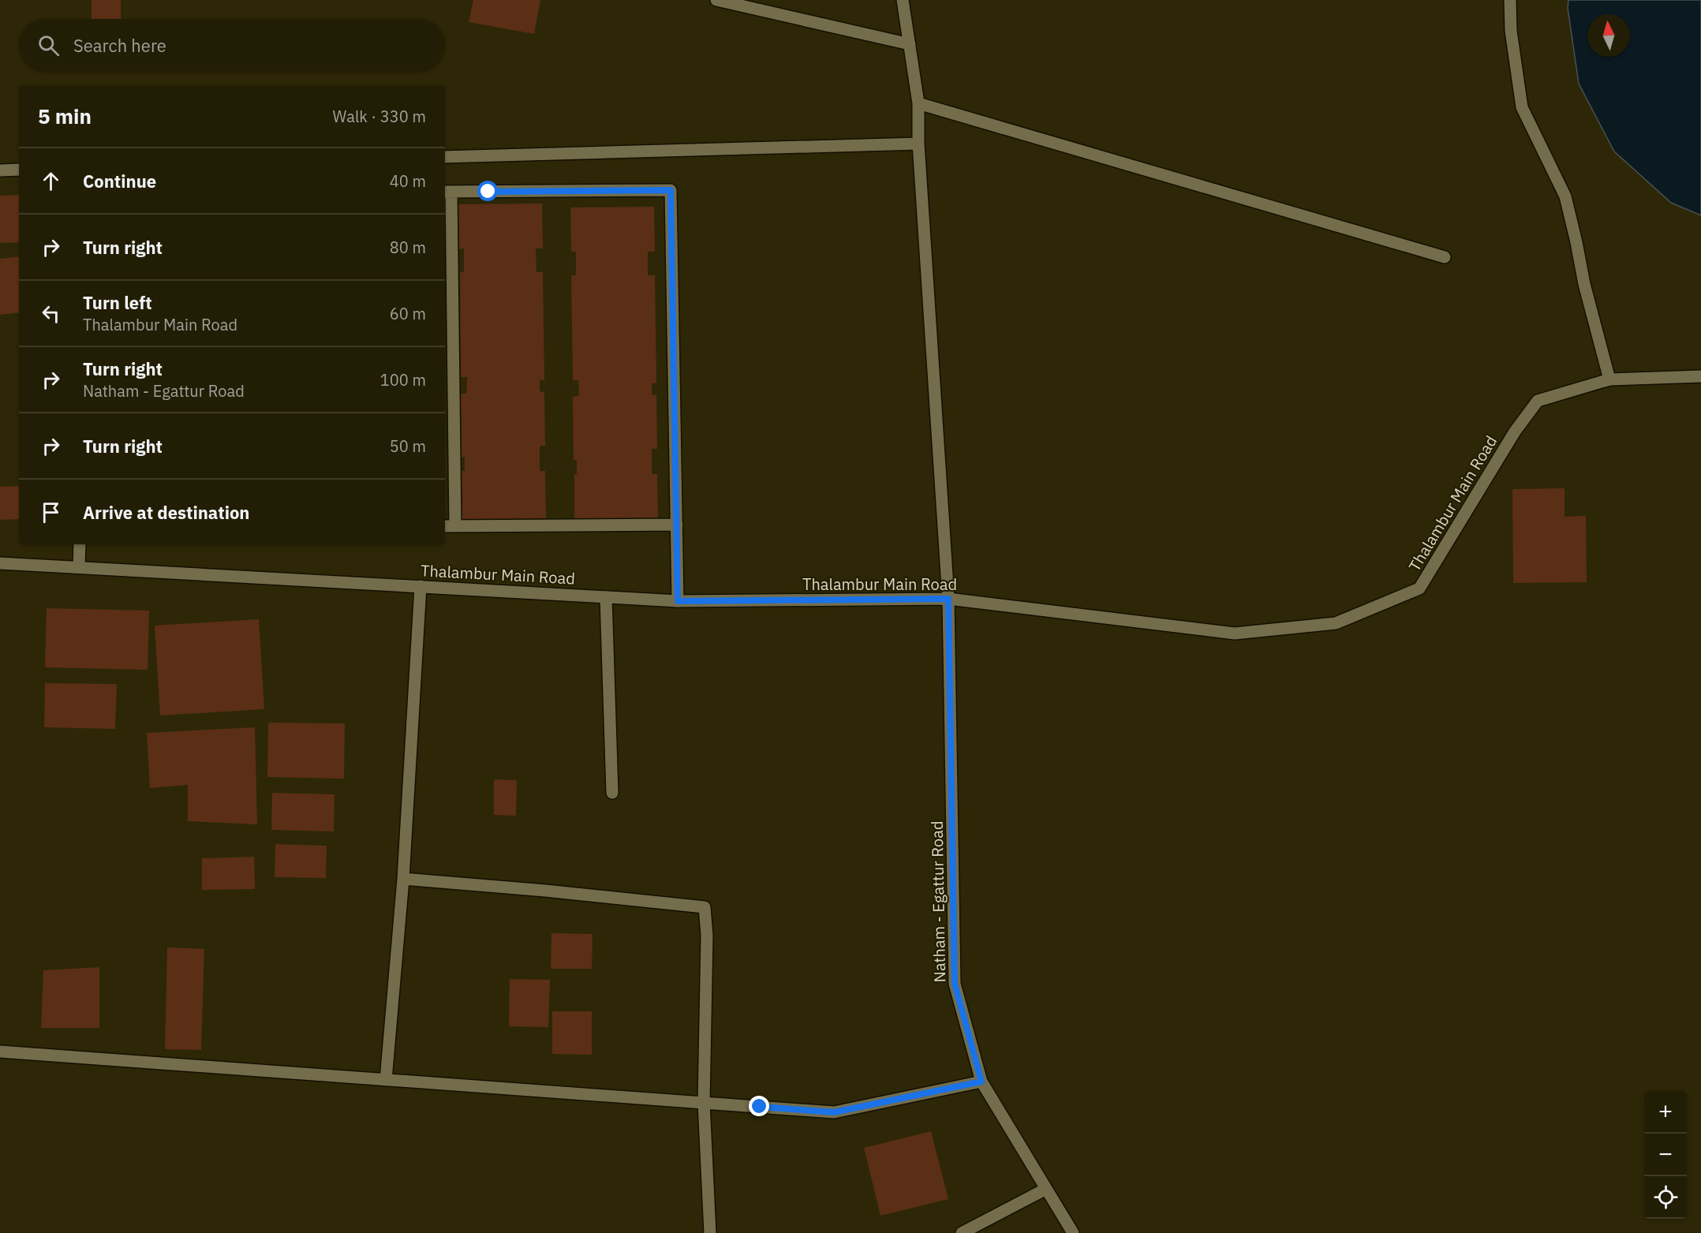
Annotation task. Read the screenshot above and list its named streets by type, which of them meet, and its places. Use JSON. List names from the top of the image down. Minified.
{"streets":{"street":["Thalambur Main Road","Natham - Egattur Road"]},"crossings":[["Thalambur Main Road","Natham - Egattur Road"]],"north":"top","page":{"search":"Search here","heading":["5 min","Walk · 330 m"],"list":[["Continue","40 m"],["Turn right","80 m"],["Turn left","Thalambur Main Road","60 m"],["Turn right","Natham - Egattur Road","100 m"],["Turn right","50 m"],"Arrive at destination"],"map_buttons":["+","−"]}}
